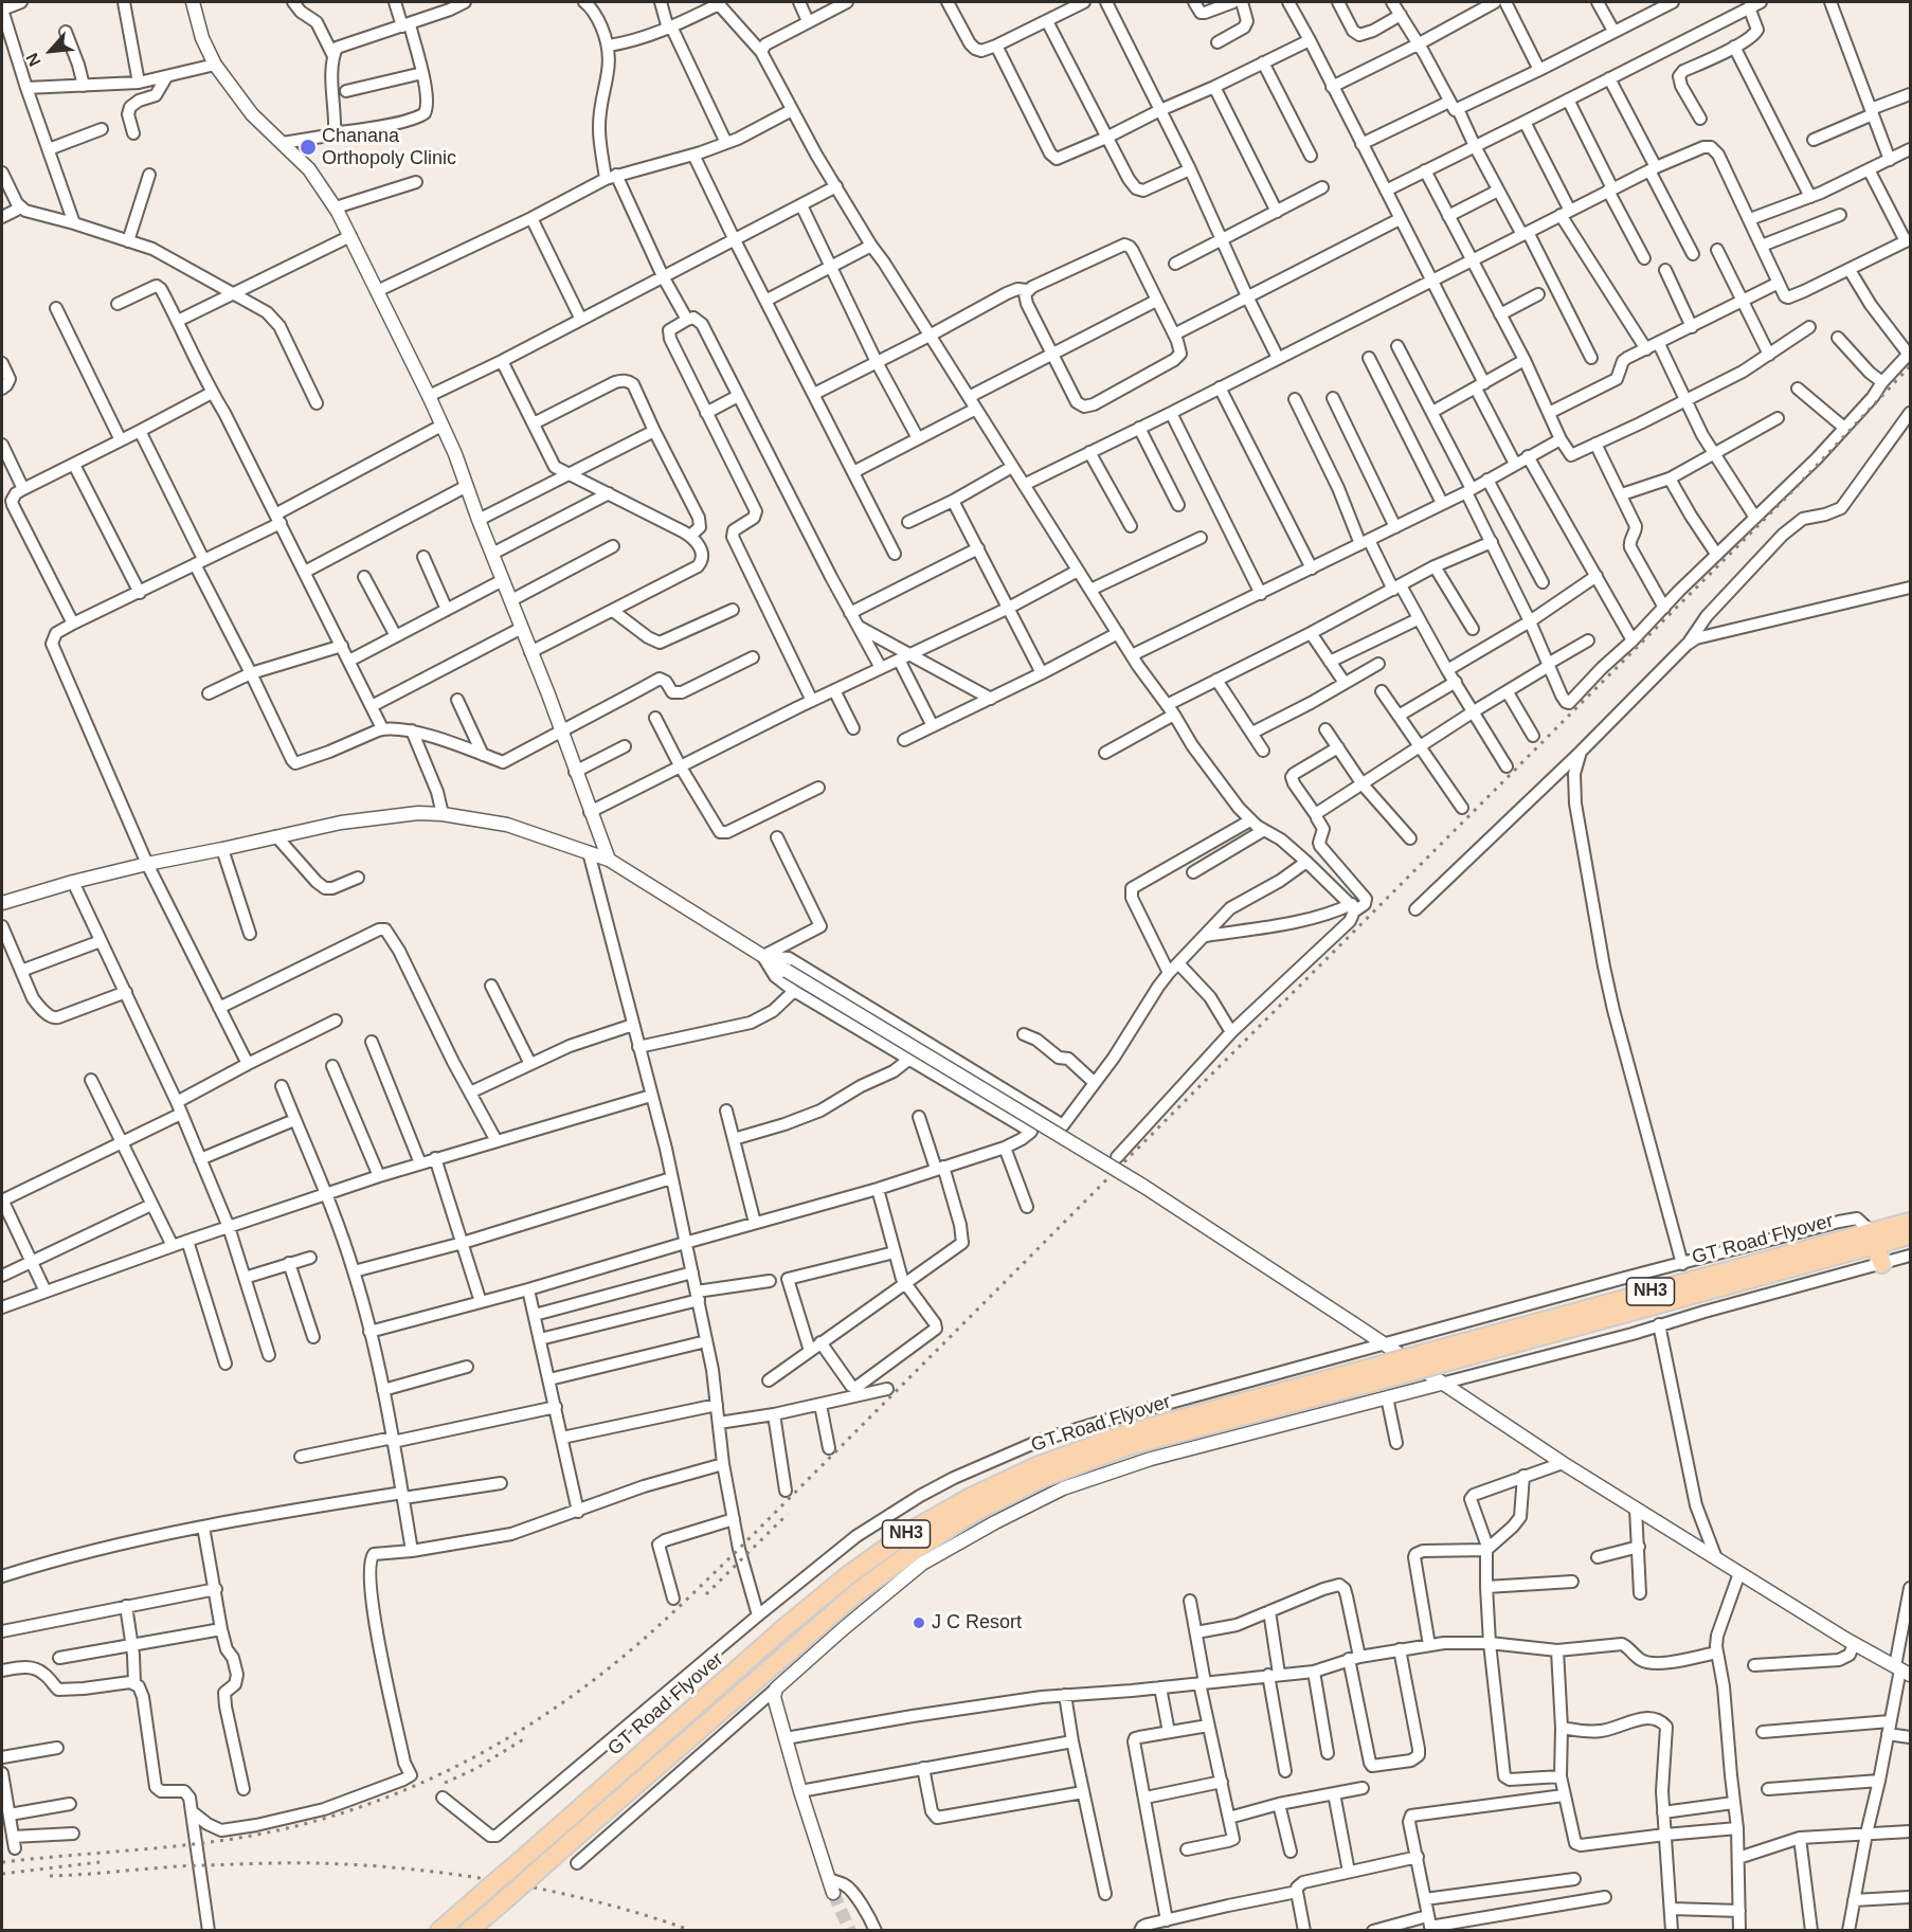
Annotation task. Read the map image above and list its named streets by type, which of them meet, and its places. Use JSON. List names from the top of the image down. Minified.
{"streets":{"highway":["GT Road Flyover","NH3"]},"places":["Chanana Orthopoly Clinic","J C Resort"],"north":"bottom left"}
